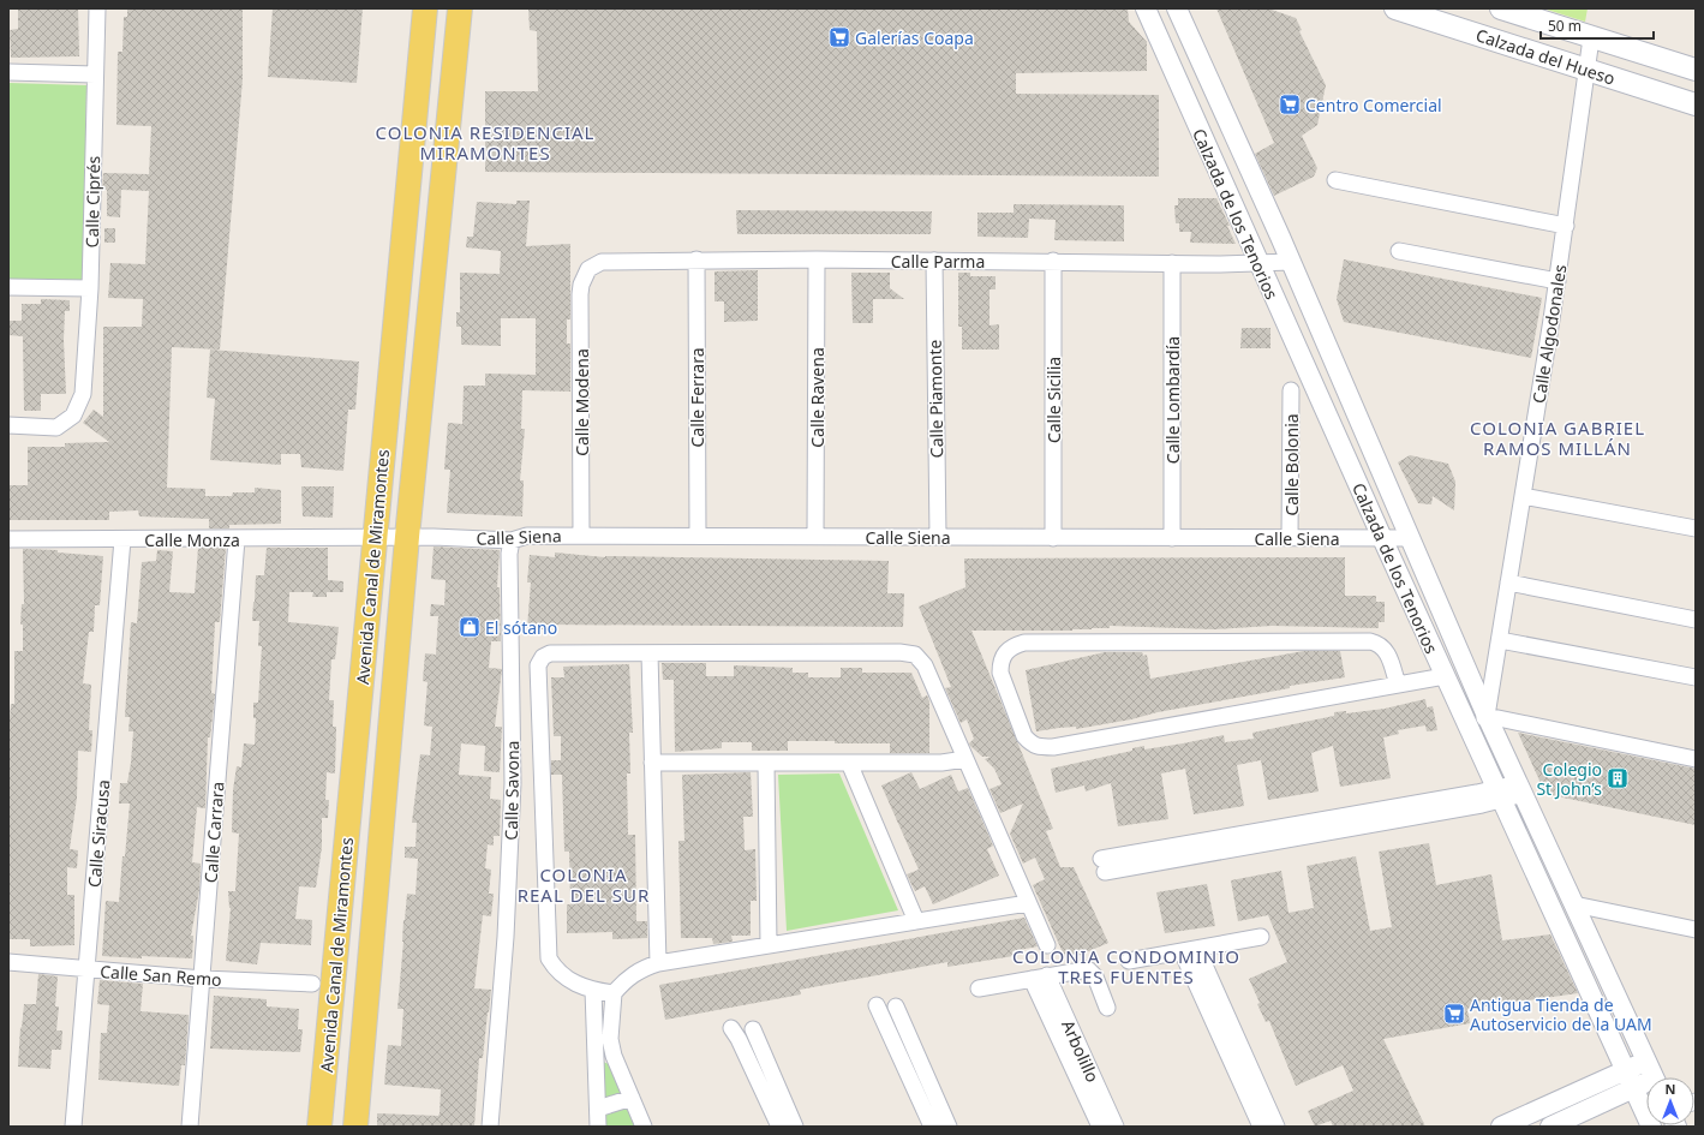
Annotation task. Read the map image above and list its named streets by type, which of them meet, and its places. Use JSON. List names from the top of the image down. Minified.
{"streets":{"main road":["Calzada del Hueso","Avenida Canal de Miramontes"],"street":["Calle Ciprés","Calzada de los Tenorios","Calle Parma","Calle Algodonales","Calle Ferrara","Calle Ravena","Calle Piamonte","Calle Sicilia","Calle Lombardía","Calle Modena","Calle Bolonia","Calle Siena","Calle Monza","Calle Savona","Calle Carrara","Calle Siracusa","Calle San Remo","Arbolillo"]},"crossings":[["Calzada del Hueso","Calle Algodonales"],["Calzada de los Tenorios","Calle Parma"],["Calzada de los Tenorios","Calle Algodonales"],["Calzada de los Tenorios","Calle Siena"],["Calle Parma","Calle Ferrara"],["Calle Parma","Calle Ravena"],["Calle Parma","Calle Piamonte"],["Calle Parma","Calle Sicilia"],["Calle Parma","Calle Lombardía"],["Calle Parma","Calle Modena"],["Calle Ferrara","Calle Siena"],["Calle Ravena","Calle Siena"],["Calle Piamonte","Calle Siena"],["Calle Sicilia","Calle Siena"],["Calle Lombardía","Calle Siena"],["Calle Modena","Calle Siena"],["Calle Bolonia","Calle Siena"],["Calle Siena","Calle Monza"],["Calle Siena","Avenida Canal de Miramontes"],["Calle Siena","Calle Savona"],["Calle Monza","Avenida Canal de Miramontes"],["Calle Monza","Calle Carrara"],["Calle Monza","Calle Siracusa"],["Calle Carrara","Calle San Remo"],["Calle Siracusa","Calle San Remo"]],"districts":["COLONIA RESIDENCIAL MIRAMONTES","COLONIA GABRIEL RAMOS MILLÁN","COLONIA REAL DEL SUR","COLONIA CONDOMINIO TRES FUENTES"],"places":{"supermarket":["Galerías Coapa","Centro Comercial","Antigua Tienda de Autoservicio de la UAM"],"shop":["El sótano"],"building":["Colegio St John’s"]},"scale_bar":"50 m","north":"top"}
